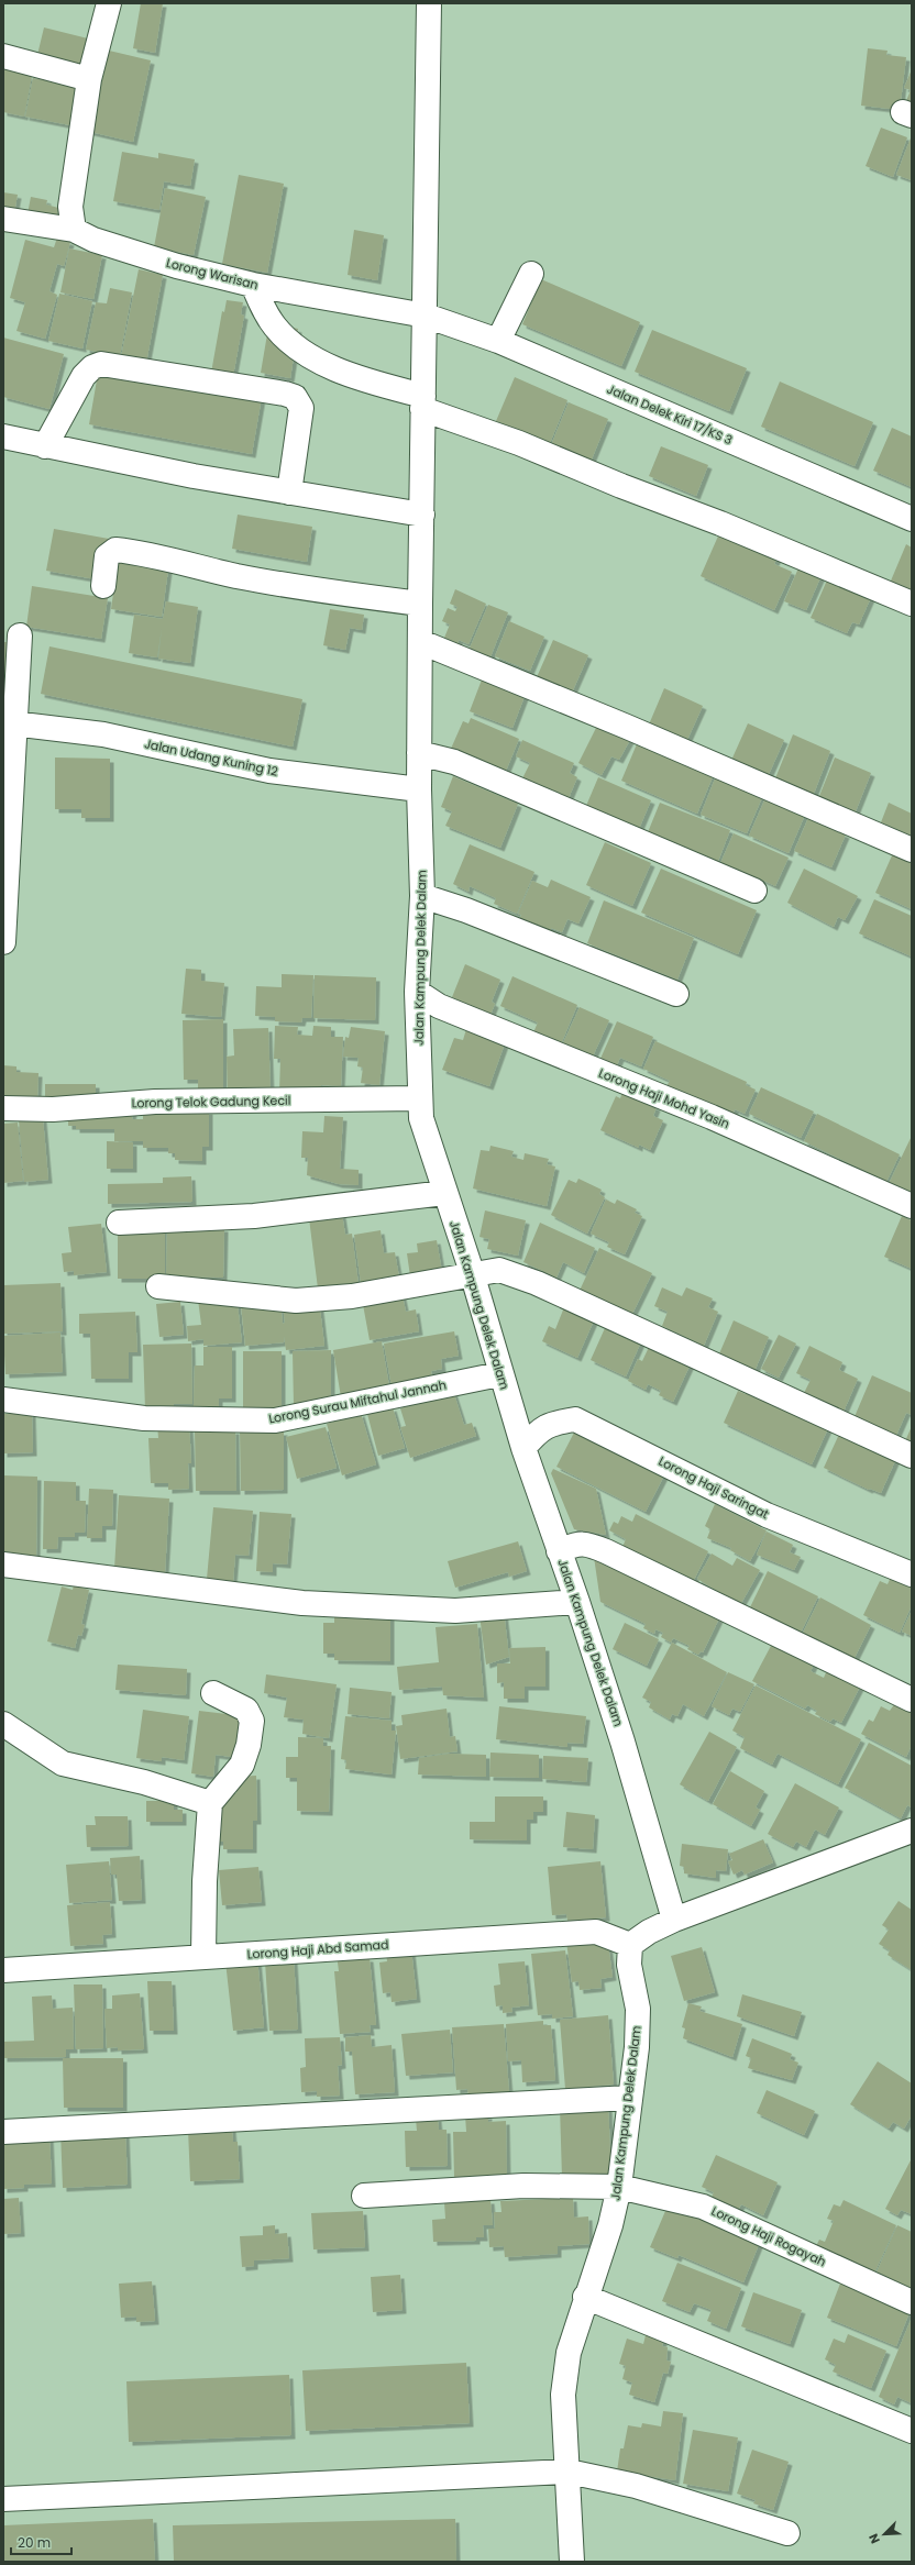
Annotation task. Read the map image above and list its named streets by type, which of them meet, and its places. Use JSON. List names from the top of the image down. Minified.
{"streets":{"street":["Lorong Warisan","Jalan Delek Kiri 17/KS 3","Jalan Udang Kuning 12","Jalan Kampung Delek Dalam","Lorong Haji Mohd Yasin","Lorong Telok Gadung Kecil","Lorong Surau Miftahul Jannah","Lorong Haji Saringat","Lorong Haji Abd Samad","Lorong Haji Rogayah"]},"crossings":[["Lorong Warisan","Jalan Delek Kiri 17/KS 3"],["Lorong Warisan","Jalan Kampung Delek Dalam"],["Jalan Udang Kuning 12","Jalan Kampung Delek Dalam"],["Jalan Kampung Delek Dalam","Lorong Haji Mohd Yasin"],["Jalan Kampung Delek Dalam","Lorong Telok Gadung Kecil"],["Jalan Kampung Delek Dalam","Lorong Surau Miftahul Jannah"],["Jalan Kampung Delek Dalam","Lorong Haji Saringat"],["Jalan Kampung Delek Dalam","Lorong Haji Abd Samad"],["Jalan Kampung Delek Dalam","Lorong Haji Rogayah"]],"scale_bar":"20 m","north":"bottom left"}
